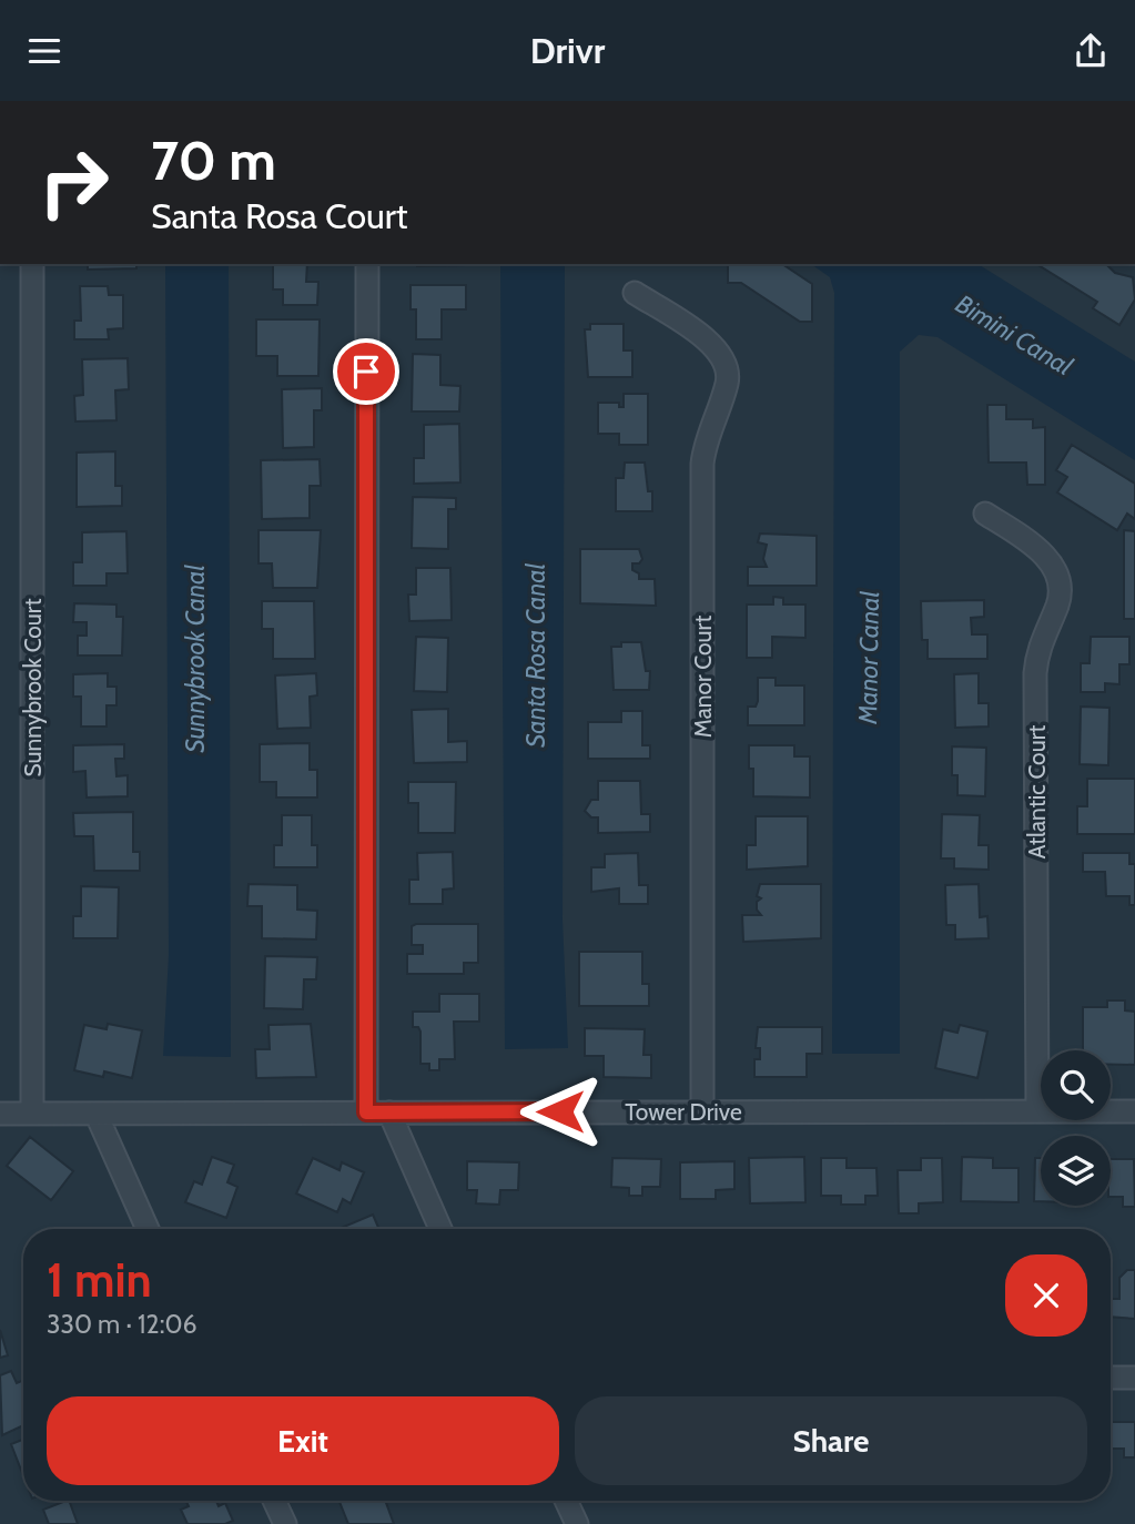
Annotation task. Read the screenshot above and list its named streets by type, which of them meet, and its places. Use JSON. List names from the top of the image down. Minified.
{"streets":{"street":["Manor Court","Sunnybrook Court","Atlantic Court","Tower Drive"]},"crossings":[["Manor Court","Tower Drive"],["Sunnybrook Court","Tower Drive"],["Atlantic Court","Tower Drive"]],"water":["Bimini Canal","Santa Rosa Canal","Manor Canal","Sunnybrook Canal"],"page":{"header":"Drivr","turn":["70 m","Santa Rosa Court"],"heading":["1 min","330 m · 12:06"],"buttons":["Exit","Share"]}}
